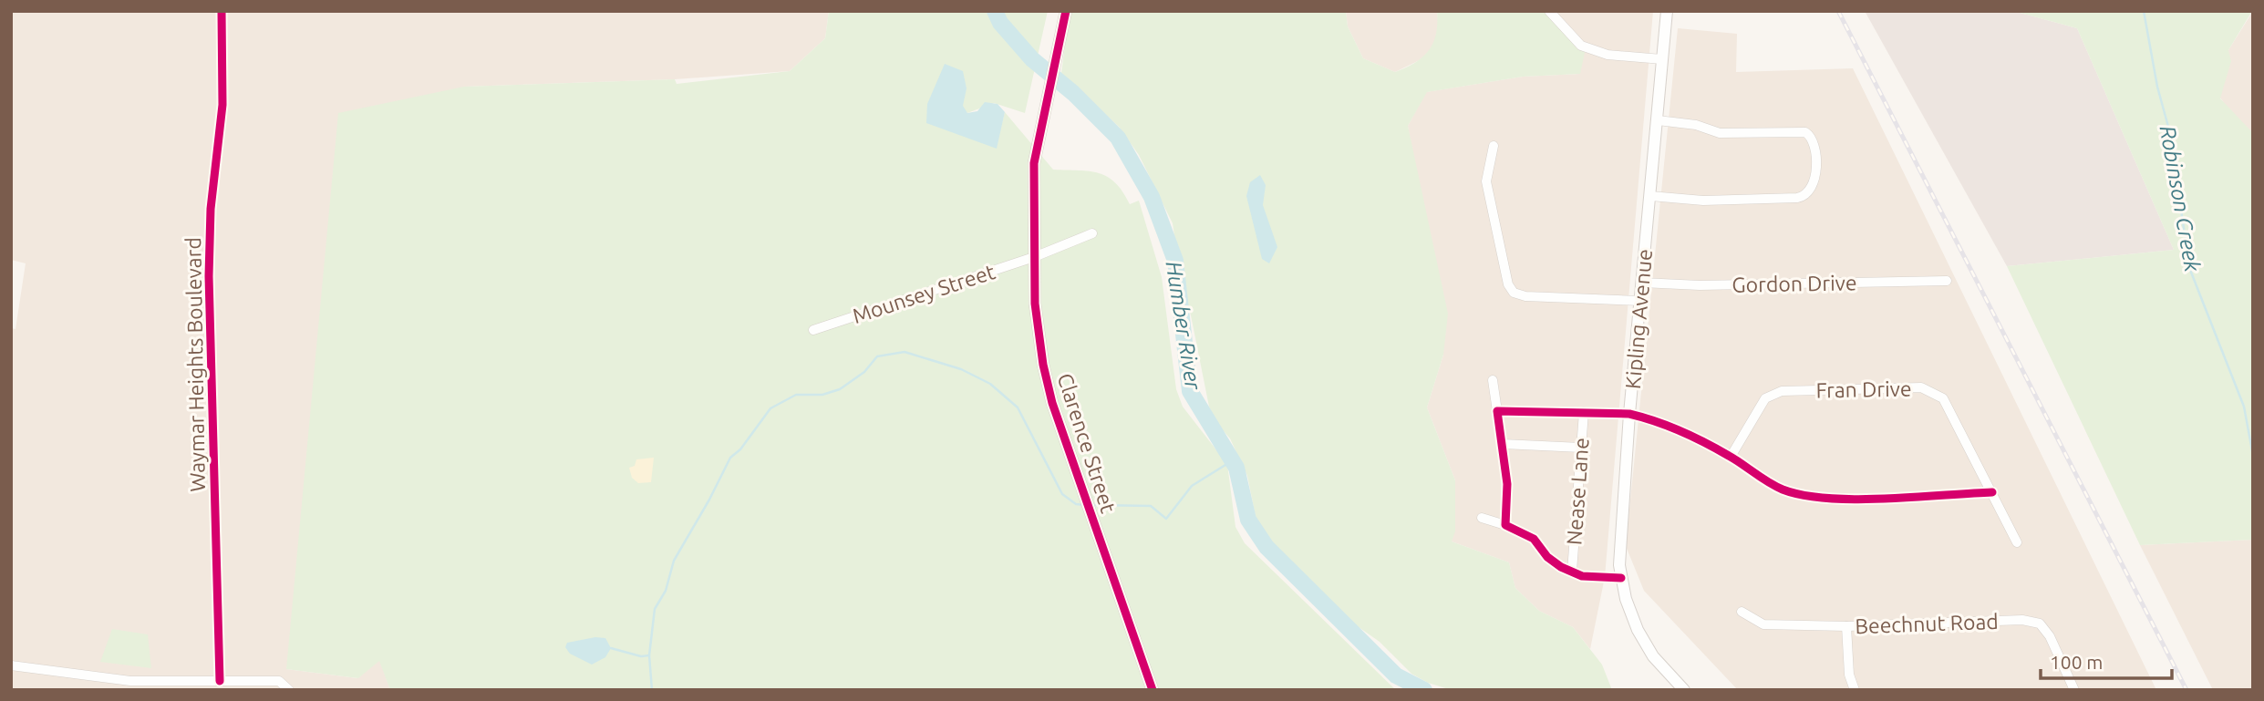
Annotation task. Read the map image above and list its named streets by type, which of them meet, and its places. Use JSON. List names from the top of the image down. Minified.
{"streets":{"street":["Gordon Drive","Mounsey Street","Kipling Avenue","Waymar Heights Boulevard","Fran Drive","Clarence Street","Nease Lane","Beechnut Road"]},"crossings":[["Gordon Drive","Kipling Avenue"],["Mounsey Street","Clarence Street"]],"water":["Robinson Creek","Humber River"],"scale_bar":"100 m"}
